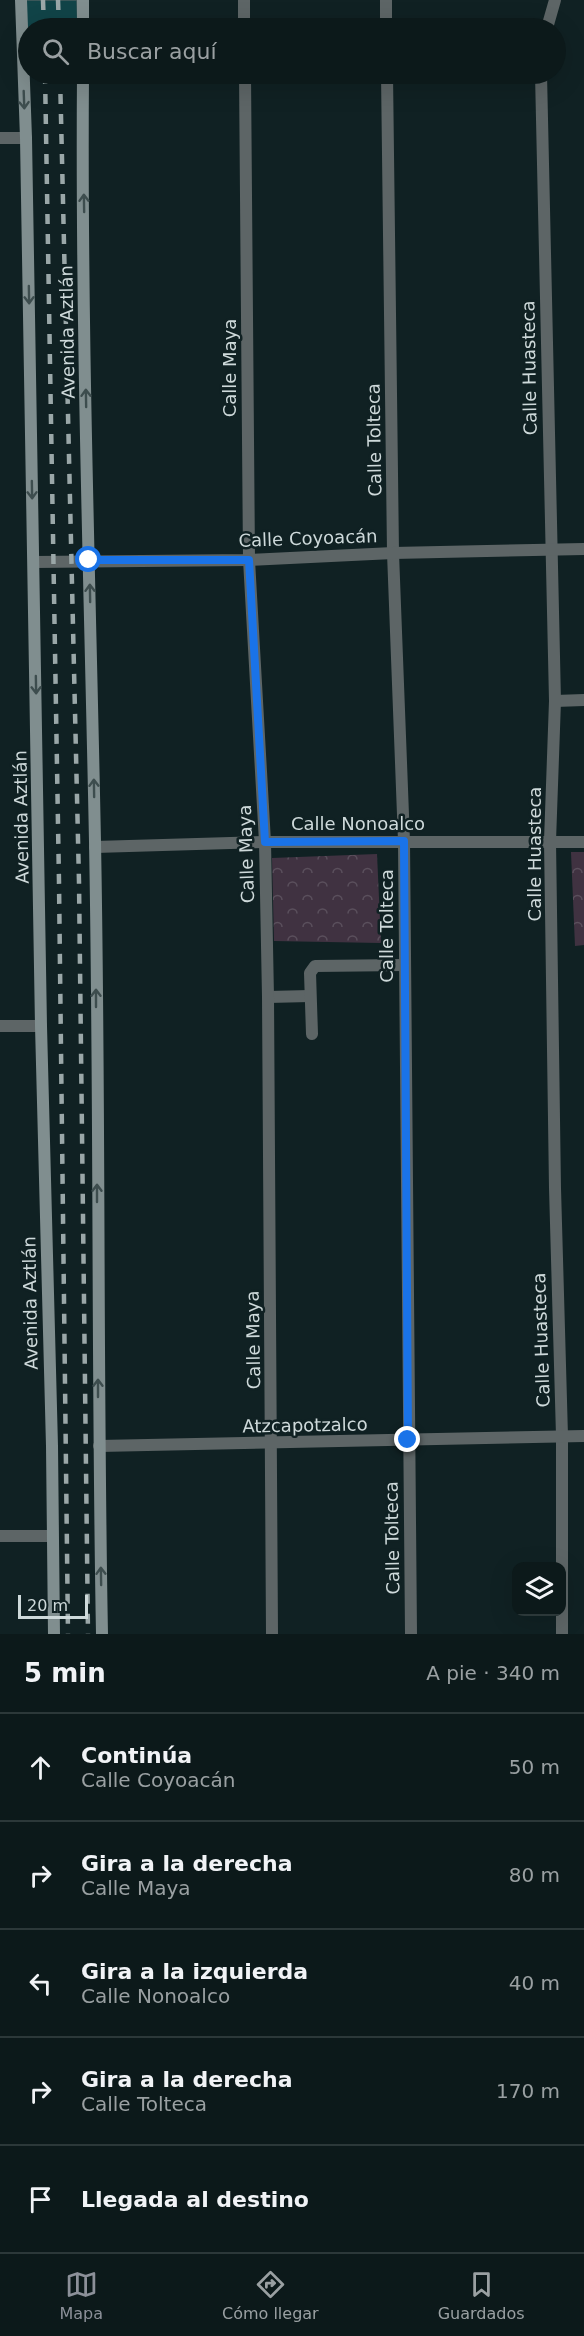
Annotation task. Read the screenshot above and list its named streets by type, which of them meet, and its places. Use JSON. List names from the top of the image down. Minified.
{"streets":{"main road":["Avenida Aztlán"],"street":["Calle Maya","Calle Huasteca","Calle Tolteca","Calle Coyoacán","Calle Nonoalco","Atzcapotzalco"]},"crossings":[["Avenida Aztlán","Calle Coyoacán"],["Avenida Aztlán","Calle Nonoalco"],["Avenida Aztlán","Atzcapotzalco"],["Calle Maya","Calle Coyoacán"],["Calle Maya","Calle Nonoalco"],["Calle Maya","Atzcapotzalco"],["Calle Huasteca","Calle Coyoacán"],["Calle Huasteca","Calle Nonoalco"],["Calle Huasteca","Atzcapotzalco"],["Calle Tolteca","Calle Coyoacán"],["Calle Tolteca","Calle Nonoalco"],["Calle Tolteca","Atzcapotzalco"]],"scale_bar":"20 m","page":{"search":"Buscar aquí","scale":"20 m","heading":["5 min","A pie · 340 m"],"list":[["Continúa","Calle Coyoacán","50 m"],["Gira a la derecha","Calle Maya","80 m"],["Gira a la izquierda","Calle Nonoalco","40 m"],["Gira a la derecha","Calle Tolteca","170 m"],"Llegada al destino"],"nav":["Mapa","Cómo llegar","Guardados"]}}
